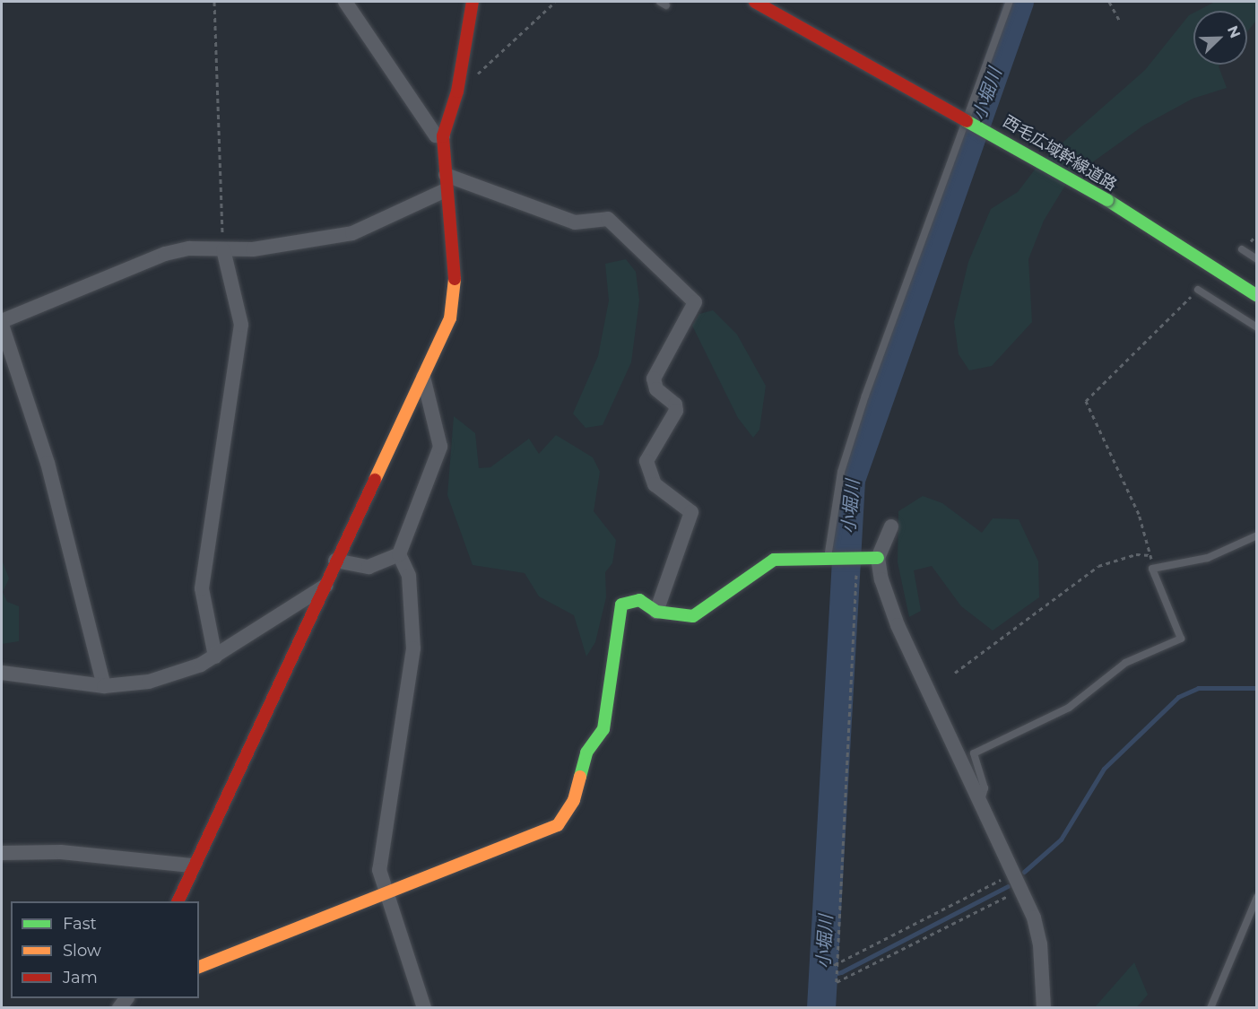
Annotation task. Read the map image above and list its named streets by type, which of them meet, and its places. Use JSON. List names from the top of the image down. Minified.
{"streets":{"street":["西毛広域幹線道路"]},"water":["小堀川"],"legend":["Fast","Slow","Jam"],"north":"top right"}
